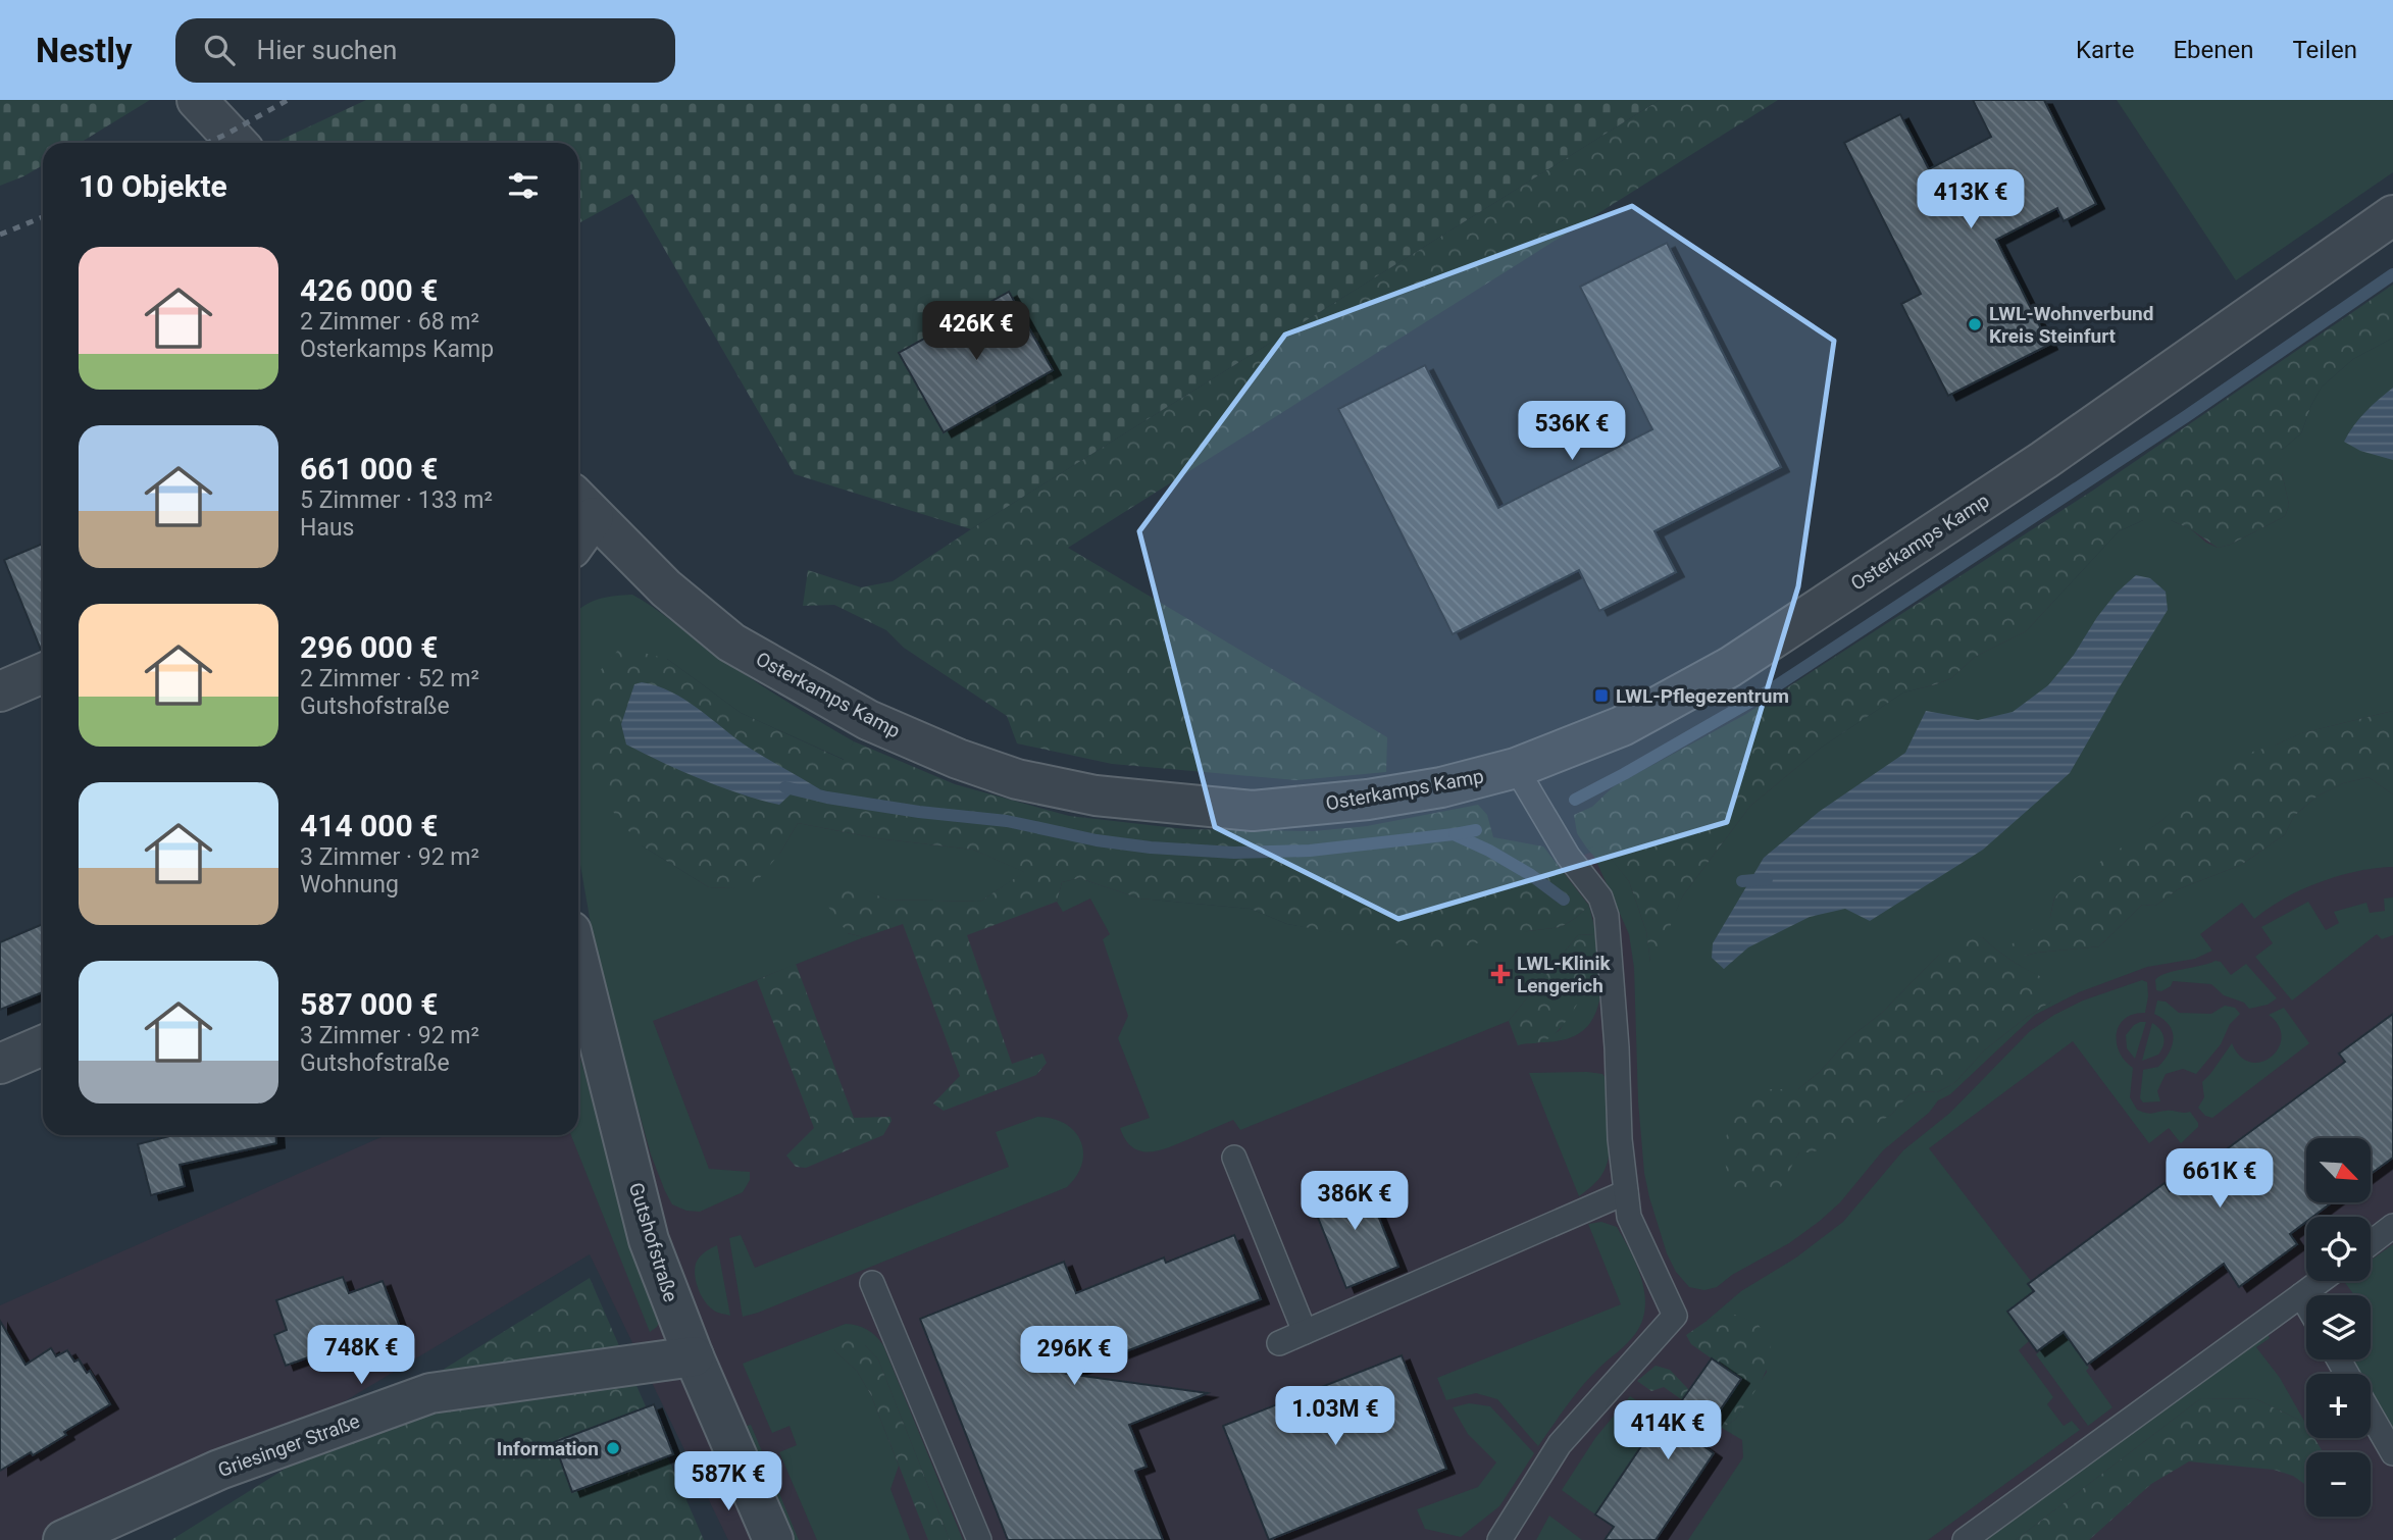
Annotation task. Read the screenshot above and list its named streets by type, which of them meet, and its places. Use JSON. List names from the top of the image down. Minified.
{"streets":{"street":["Osterkamps Kamp","Gutshofstraße","Griesinger Straße"]},"crossings":[["Gutshofstraße","Griesinger Straße"]],"places":{"other":["LWL-Wohnverbund Kreis Steinfurt","Information"],"transit":["LWL-Pflegezentrum"],"health":["LWL-Klinik Lengerich"]},"north":"bottom right","page":{"header":"Nestly","search":"Hier suchen","nav":["Karte","Ebenen","Teilen"],"heading":"10 Objekte","price":["413K €","426K €","536K €","661K €","386K €","748K €","296K €","1.03M €","414K €","587K €"],"list":[{"name":"426 000 €","note":"2 Zimmer · 68 m² · Osterkamps Kamp"},{"name":"661 000 €","note":"5 Zimmer · 133 m² · Haus"},{"name":"296 000 €","note":"2 Zimmer · 52 m² · Gutshofstraße"},{"name":"414 000 €","note":"3 Zimmer · 92 m² · Wohnung"},{"name":"587 000 €","note":"3 Zimmer · 92 m² · Gutshofstraße"}],"map_buttons":["+","−"]}}
